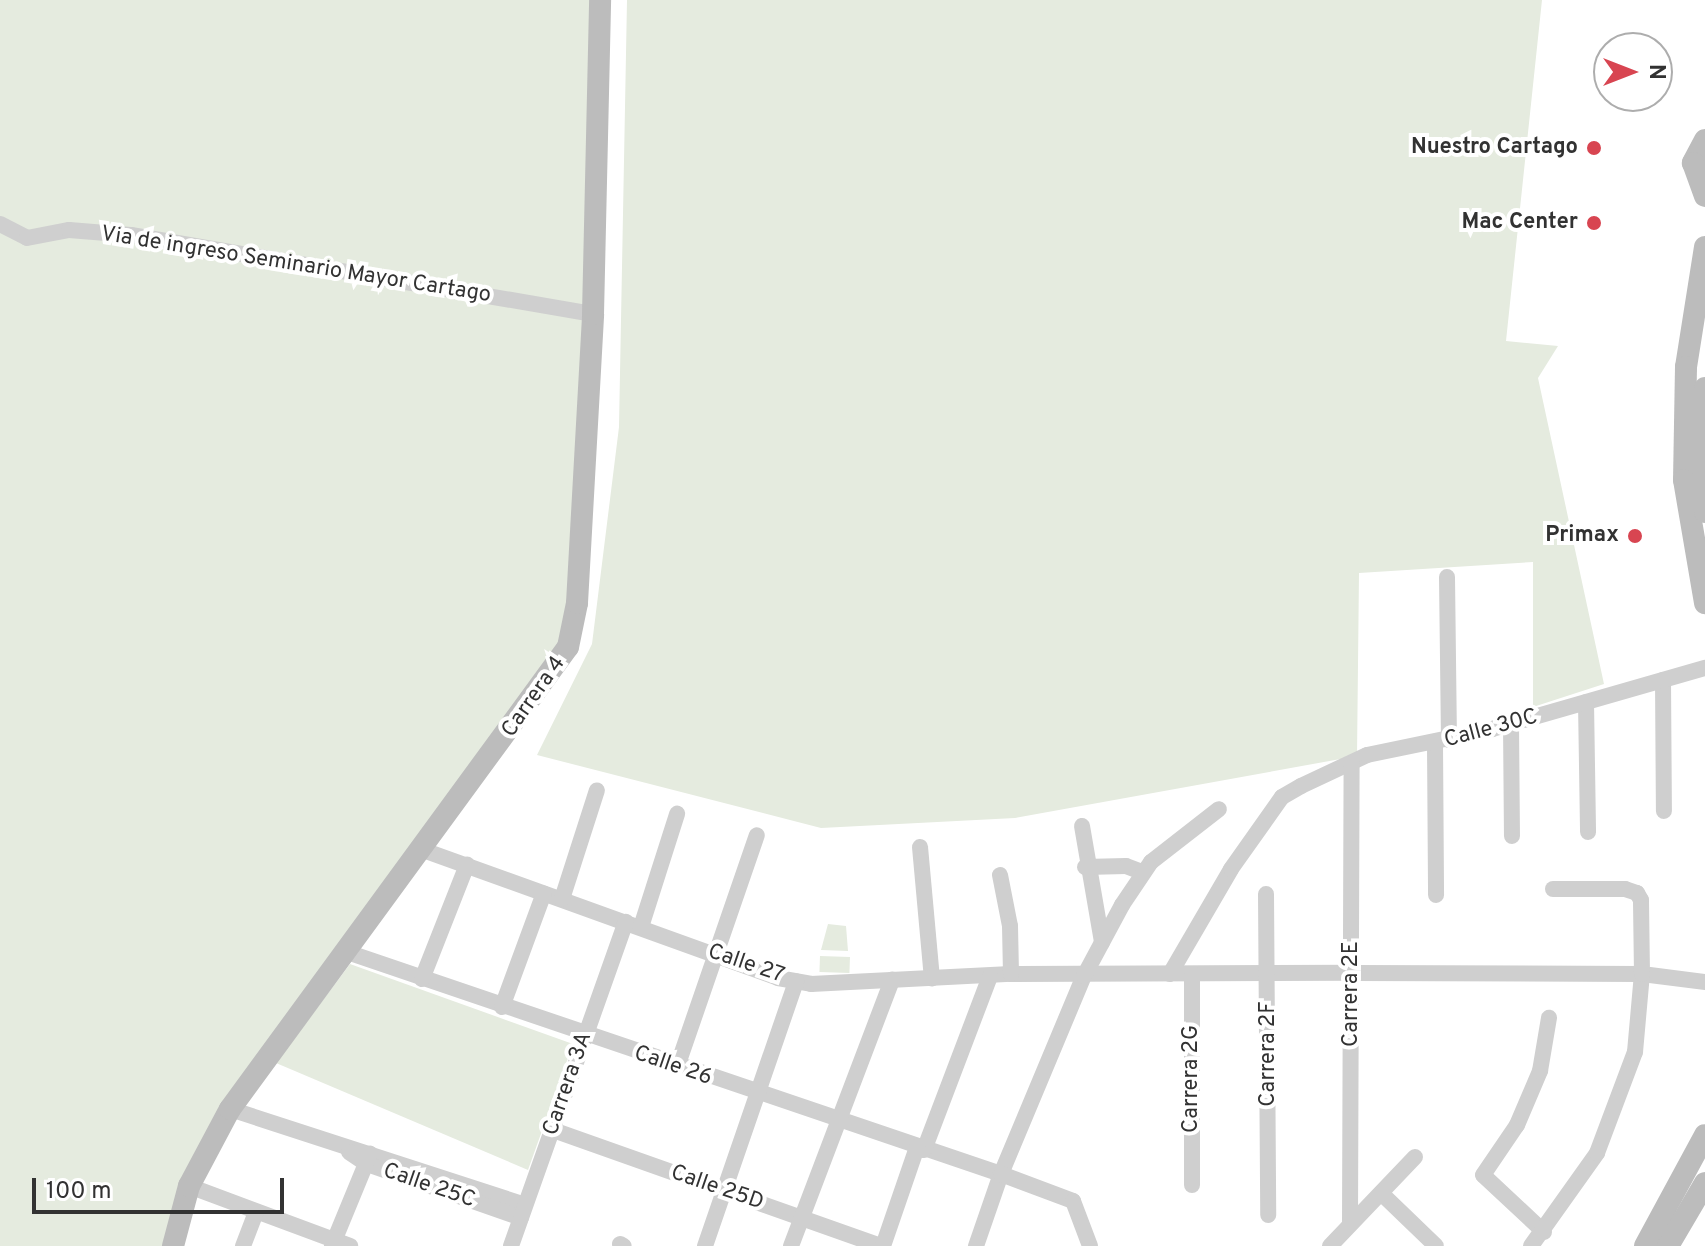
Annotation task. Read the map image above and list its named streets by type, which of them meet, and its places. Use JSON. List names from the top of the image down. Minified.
{"streets":{"main road":["Carrera 4"],"street":["Via de ingreso Seminario Mayor Cartago","Calle 30C","Calle 27","Carrera 2E","Carrera 2F","Calle 26","Carrera 2G","Carrera 3A","Calle 25C","Calle 25D"]},"crossings":[["Via de ingreso Seminario Mayor Cartago","Carrera 4"],["Carrera 4","Calle 27"],["Carrera 4","Calle 26"],["Carrera 4","Calle 25C"],["Calle 30C","Calle 27"],["Calle 30C","Carrera 2E"],["Calle 27","Carrera 2E"],["Calle 27","Carrera 2F"],["Calle 27","Carrera 2G"],["Calle 27","Carrera 3A"],["Calle 26","Carrera 3A"],["Carrera 3A","Calle 25C"],["Carrera 3A","Calle 25D"]],"places":["Nuestro Cartago","Mac Center","Primax"],"scale_bar":"100 m","north":"right"}
